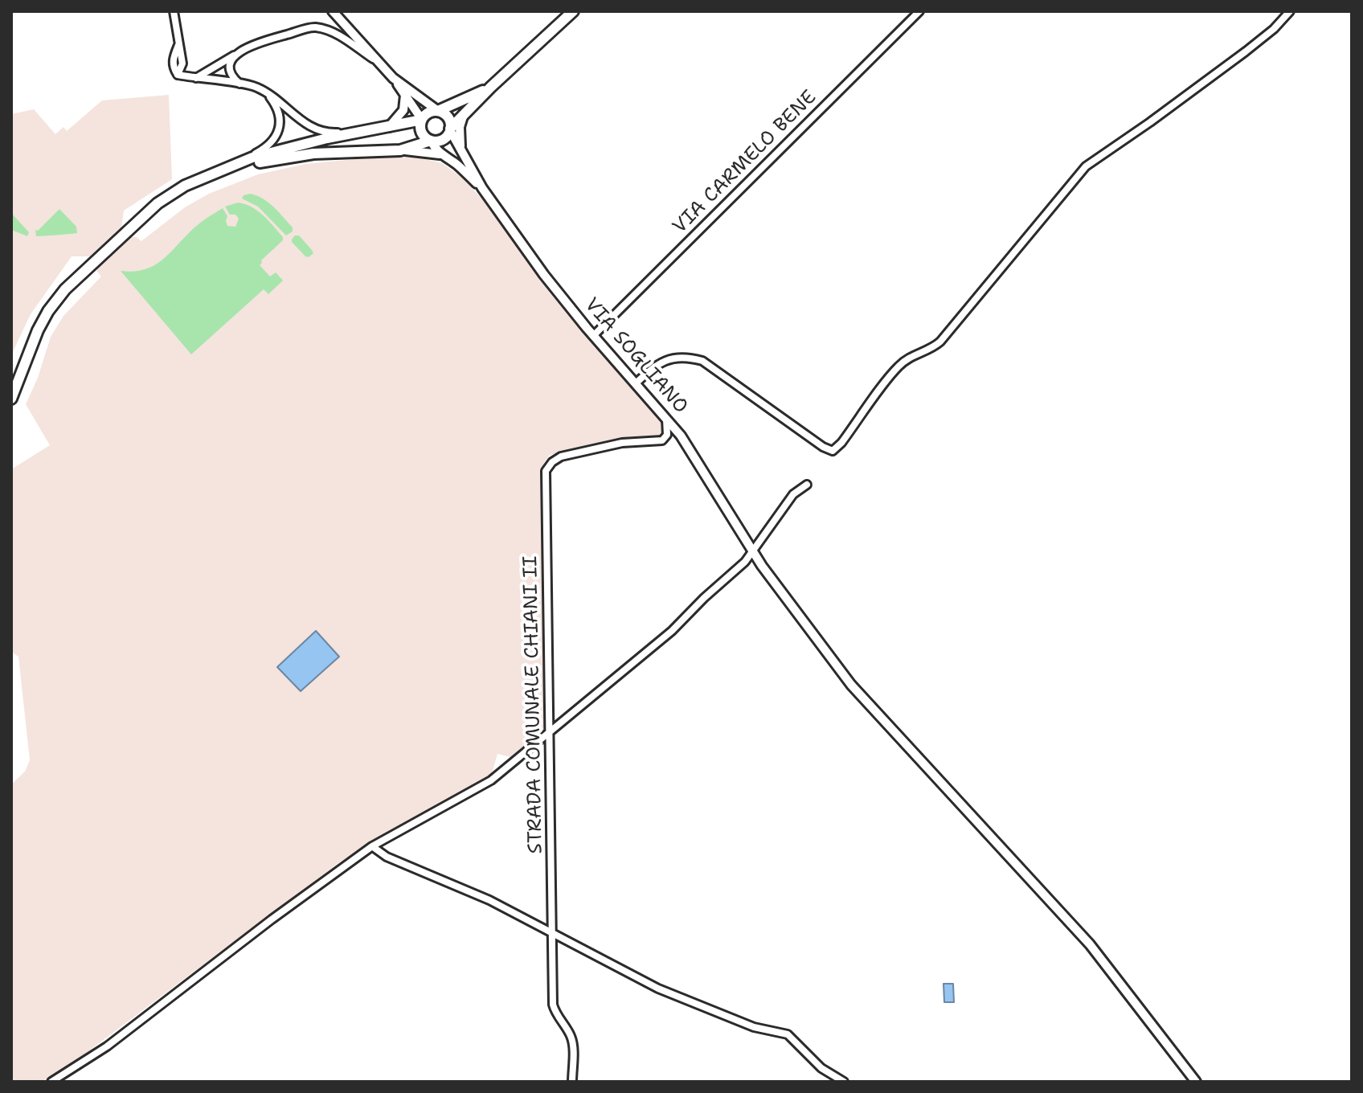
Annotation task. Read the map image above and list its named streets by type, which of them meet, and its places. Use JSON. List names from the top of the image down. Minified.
{"streets":{"main road":["VIA SOGLIANO"],"street":["VIA CARMELO BENE","STRADA COMUNALE CHIANI II"]},"crossings":[["VIA CARMELO BENE","VIA SOGLIANO"],["VIA SOGLIANO","STRADA COMUNALE CHIANI II"]]}
